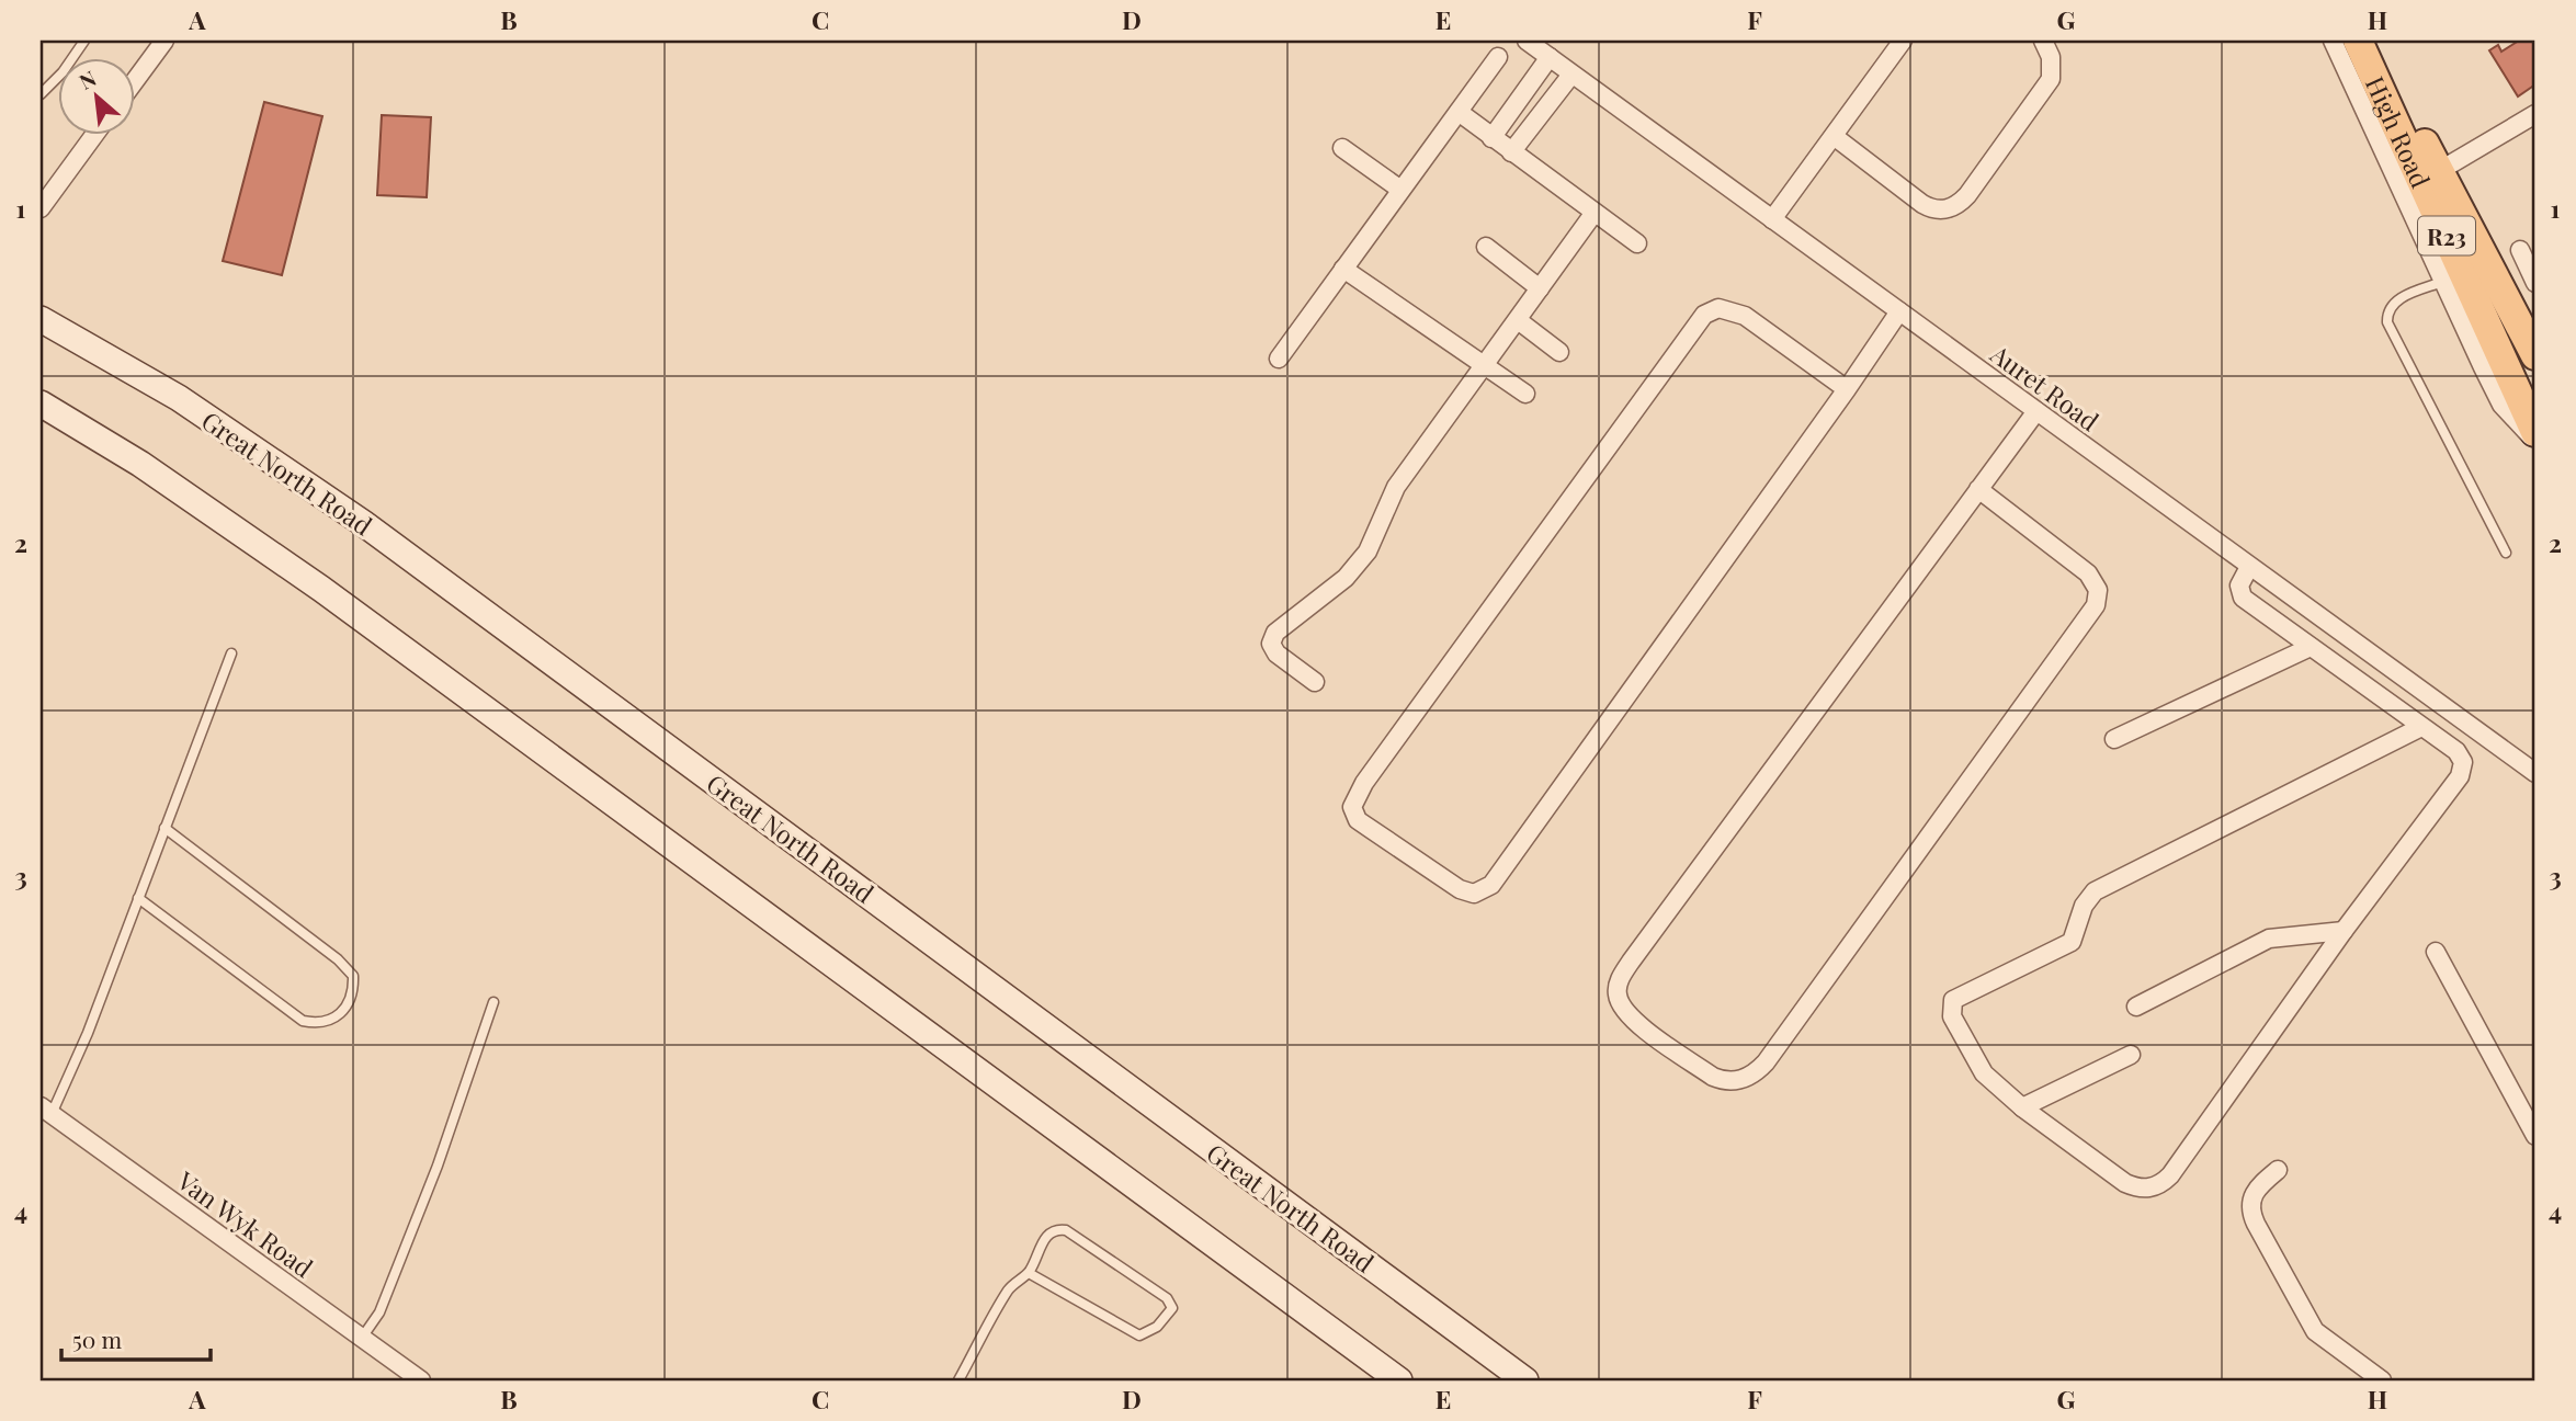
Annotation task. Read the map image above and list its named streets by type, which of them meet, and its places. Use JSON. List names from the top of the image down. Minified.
{"streets":{"main road":["High Road","R23","Great North Road"],"street":["Auret Road","Van Wyk Road"]},"scale_bar":"50 m","north":"top left","grid":{"columns":["A","B","C","D","E","F","G","H"],"rows":["1","2","3","4"]}}
